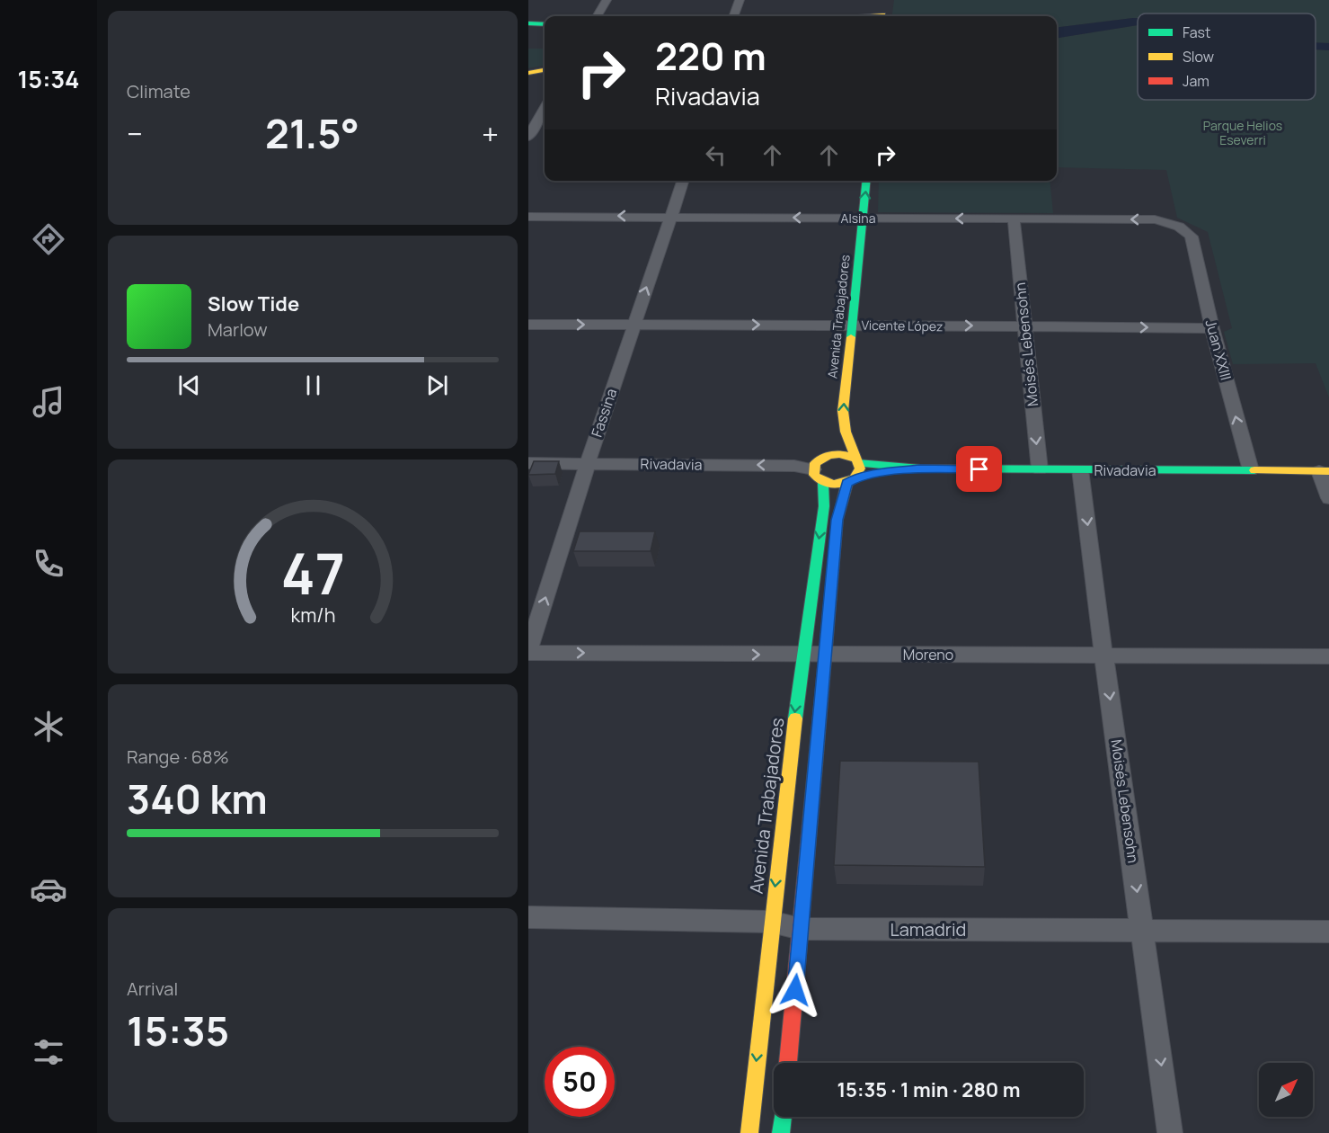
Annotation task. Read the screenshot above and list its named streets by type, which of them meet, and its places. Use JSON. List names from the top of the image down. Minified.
{"streets":{"main road":["Avenida Trabajadores","Rivadavia"],"street":["Alsina","Vicente López","Moisés Lebensohn","Juan XXIII","Fassina","Moreno","Lamadrid"]},"crossings":[["Alsina","Avenida Trabajadores"],["Alsina","Moisés Lebensohn"],["Alsina","Juan XXIII"],["Alsina","Fassina"],["Avenida Trabajadores","Vicente López"],["Avenida Trabajadores","Rivadavia"],["Avenida Trabajadores","Moreno"],["Avenida Trabajadores","Lamadrid"],["Vicente López","Moisés Lebensohn"],["Vicente López","Juan XXIII"],["Vicente López","Fassina"],["Moisés Lebensohn","Rivadavia"],["Moisés Lebensohn","Moreno"],["Moisés Lebensohn","Lamadrid"],["Juan XXIII","Rivadavia"],["Fassina","Rivadavia"],["Fassina","Moreno"]],"one_way":["Alsina","Vicente López","Moisés Lebensohn","Juan XXIII","Fassina"],"parks":["Parque Helios Eseverri"],"legend":["Fast","Slow","Jam"],"north":"top right","page":{"tabs":"15:34","tile":["Climate",["Range · 68%","340 km"],["Arrival","15:35"]],"turn":["220 m","Rivadavia"],"heat":["−","21.5°","+"],"song":["Slow Tide","Marlow"],"limit":"50","trip":"15:35 · 1 min · 280 m","gauge":["47","km/h"]}}
